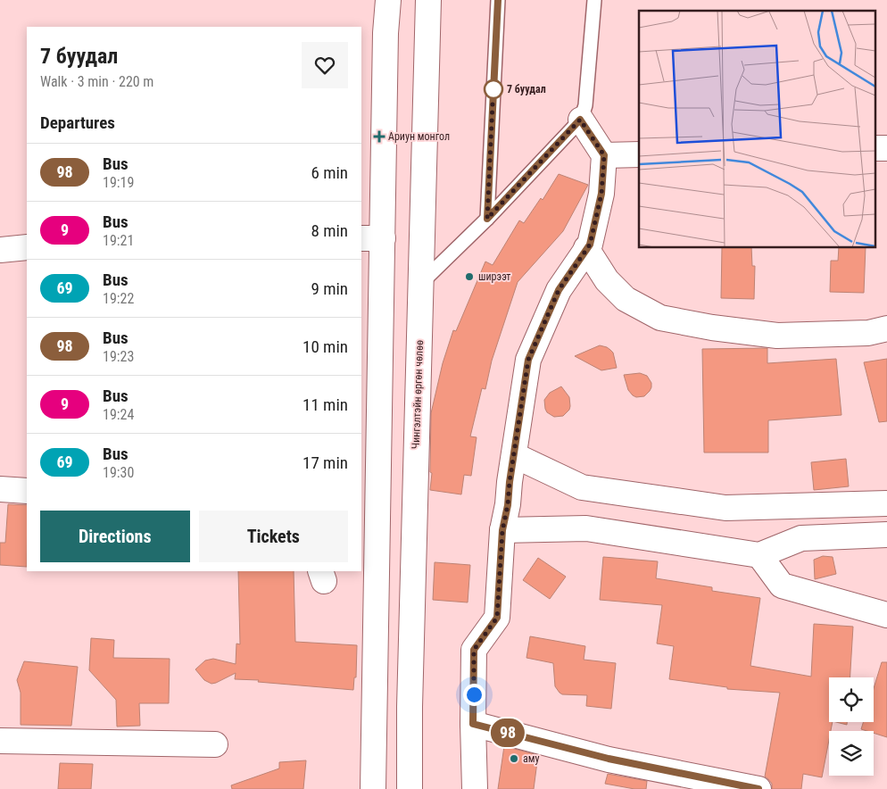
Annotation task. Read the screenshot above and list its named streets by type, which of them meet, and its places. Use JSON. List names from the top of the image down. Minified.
{"streets":{"street":["Чингэлтэйн өргөн чөлөө"]},"places":{"other":["7 буудал","ширээт","аму"],"health":["Ариун монгол"]},"lines":["bus line 98"],"page":{"on_map":"98","heading":[["7 буудал","Walk · 3 min · 220 m"],"Departures"],"list":[{"mark":"98","name":"Bus","note":"19:19","value":"6 min"},{"mark":"9","name":"Bus","note":"19:21","value":"8 min"},{"mark":"69","name":"Bus","note":"19:22","value":"9 min"},{"mark":"98","name":"Bus","note":"19:23","value":"10 min"},{"mark":"9","name":"Bus","note":"19:24","value":"11 min"},{"mark":"69","name":"Bus","note":"19:30","value":"17 min"}],"buttons":["Directions","Tickets"]}}
